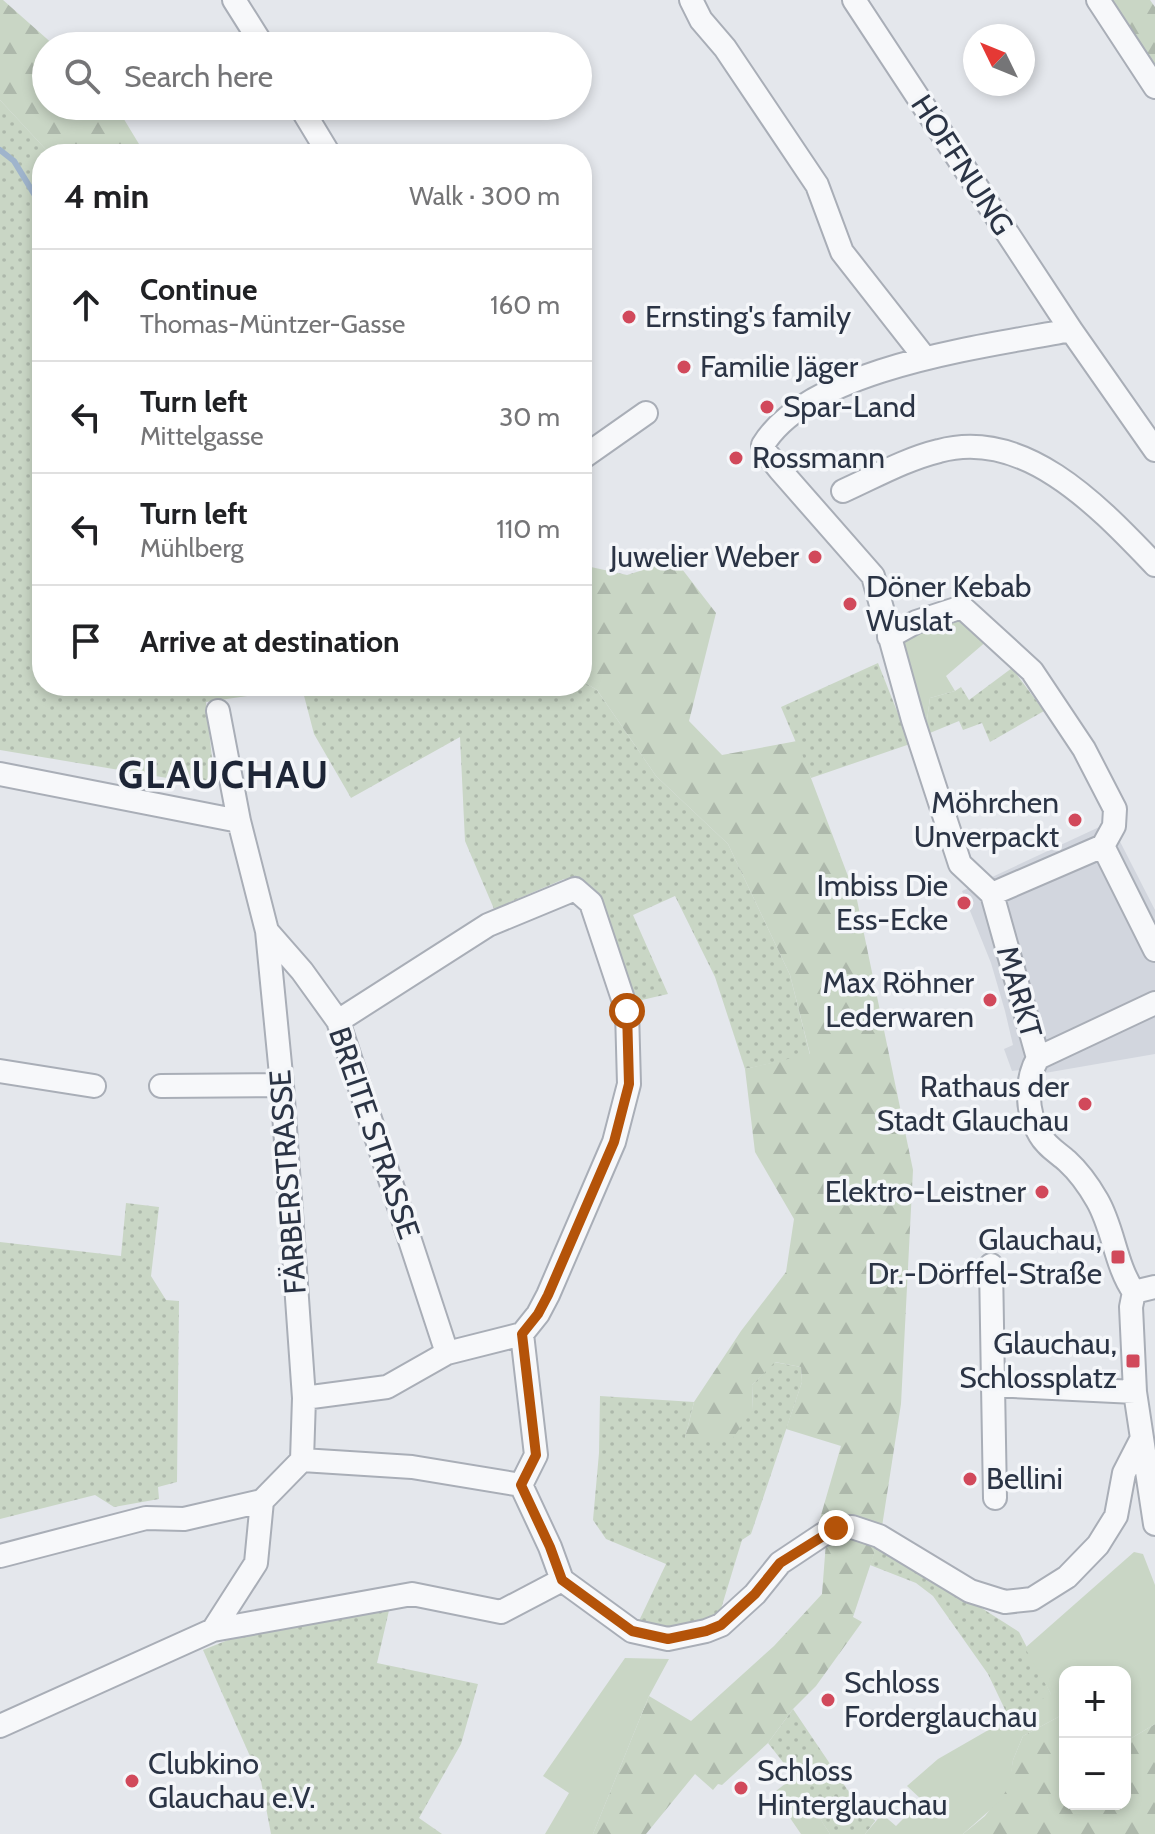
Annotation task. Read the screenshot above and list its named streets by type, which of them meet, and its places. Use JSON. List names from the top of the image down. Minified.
{"streets":{"street":["HOFFNUNG","MARKT","BREITE STRASSE","FÄRBERSTRASSE"]},"crossings":[["BREITE STRASSE","FÄRBERSTRASSE"]],"districts":["GLAUCHAU"],"places":{"other":["Ernsting's family","Familie Jäger","Spar-Land","Rossmann","Juwelier Weber","Döner Kebab Wuslat","Möhrchen Unverpackt","Imbiss Die Ess-Ecke","Max Röhner Lederwaren","Rathaus der Stadt Glauchau","Elektro-Leistner","Bellini","Schloss Forderglauchau","Clubkino Glauchau e.V.","Schloss Hinterglauchau"],"transit":["Glauchau, Dr.-Dörffel-Straße","Glauchau, Schlossplatz"]},"north":"top left","page":{"search":"Search here","heading":["4 min","Walk · 300 m"],"list":[["Continue","Thomas-Müntzer-Gasse","160 m"],["Turn left","Mittelgasse","30 m"],["Turn left","Mühlberg","110 m"],"Arrive at destination"],"map_buttons":["+","−"]}}
